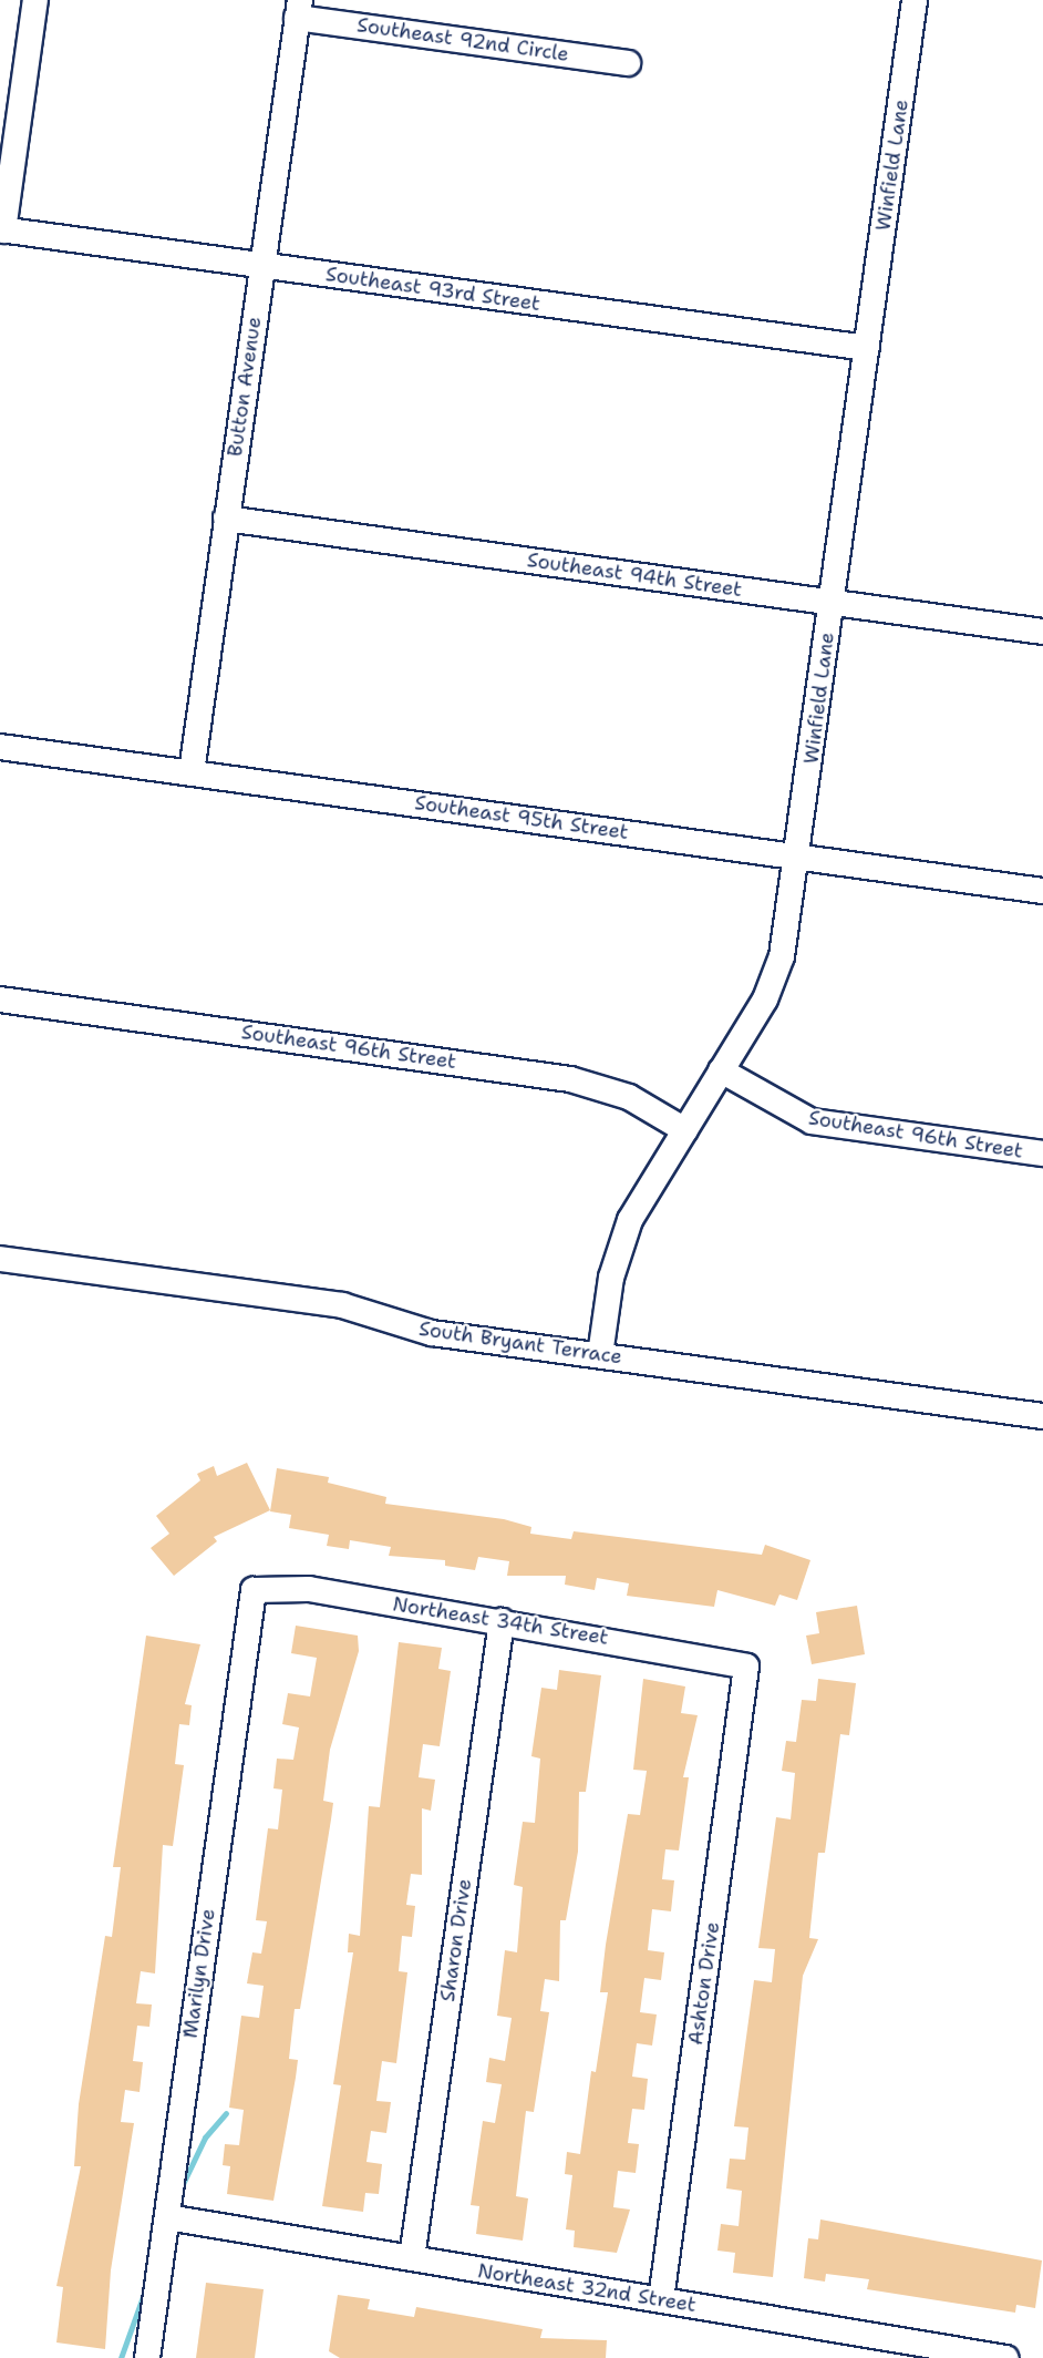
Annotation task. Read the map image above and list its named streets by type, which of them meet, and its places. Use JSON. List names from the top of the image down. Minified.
{"streets":{"street":["Southeast 92nd Circle","Winfield Lane","Southeast 93rd Street","Button Avenue","Southeast 94th Street","Southeast 95th Street","Southeast 96th Street","South Bryant Terrace","Northeast 34th Street","Sharon Drive","Marilyn Drive","Ashton Drive","Northeast 32nd Street"]},"crossings":[["Southeast 92nd Circle","Button Avenue"],["Winfield Lane","Southeast 93rd Street"],["Winfield Lane","Southeast 94th Street"],["Winfield Lane","Southeast 95th Street"],["Winfield Lane","Southeast 96th Street"],["Winfield Lane","South Bryant Terrace"],["Southeast 93rd Street","Button Avenue"],["Button Avenue","Southeast 94th Street"],["Button Avenue","Southeast 95th Street"],["Northeast 34th Street","Sharon Drive"],["Northeast 34th Street","Marilyn Drive"],["Northeast 34th Street","Ashton Drive"],["Sharon Drive","Northeast 32nd Street"],["Marilyn Drive","Northeast 32nd Street"],["Ashton Drive","Northeast 32nd Street"]]}
